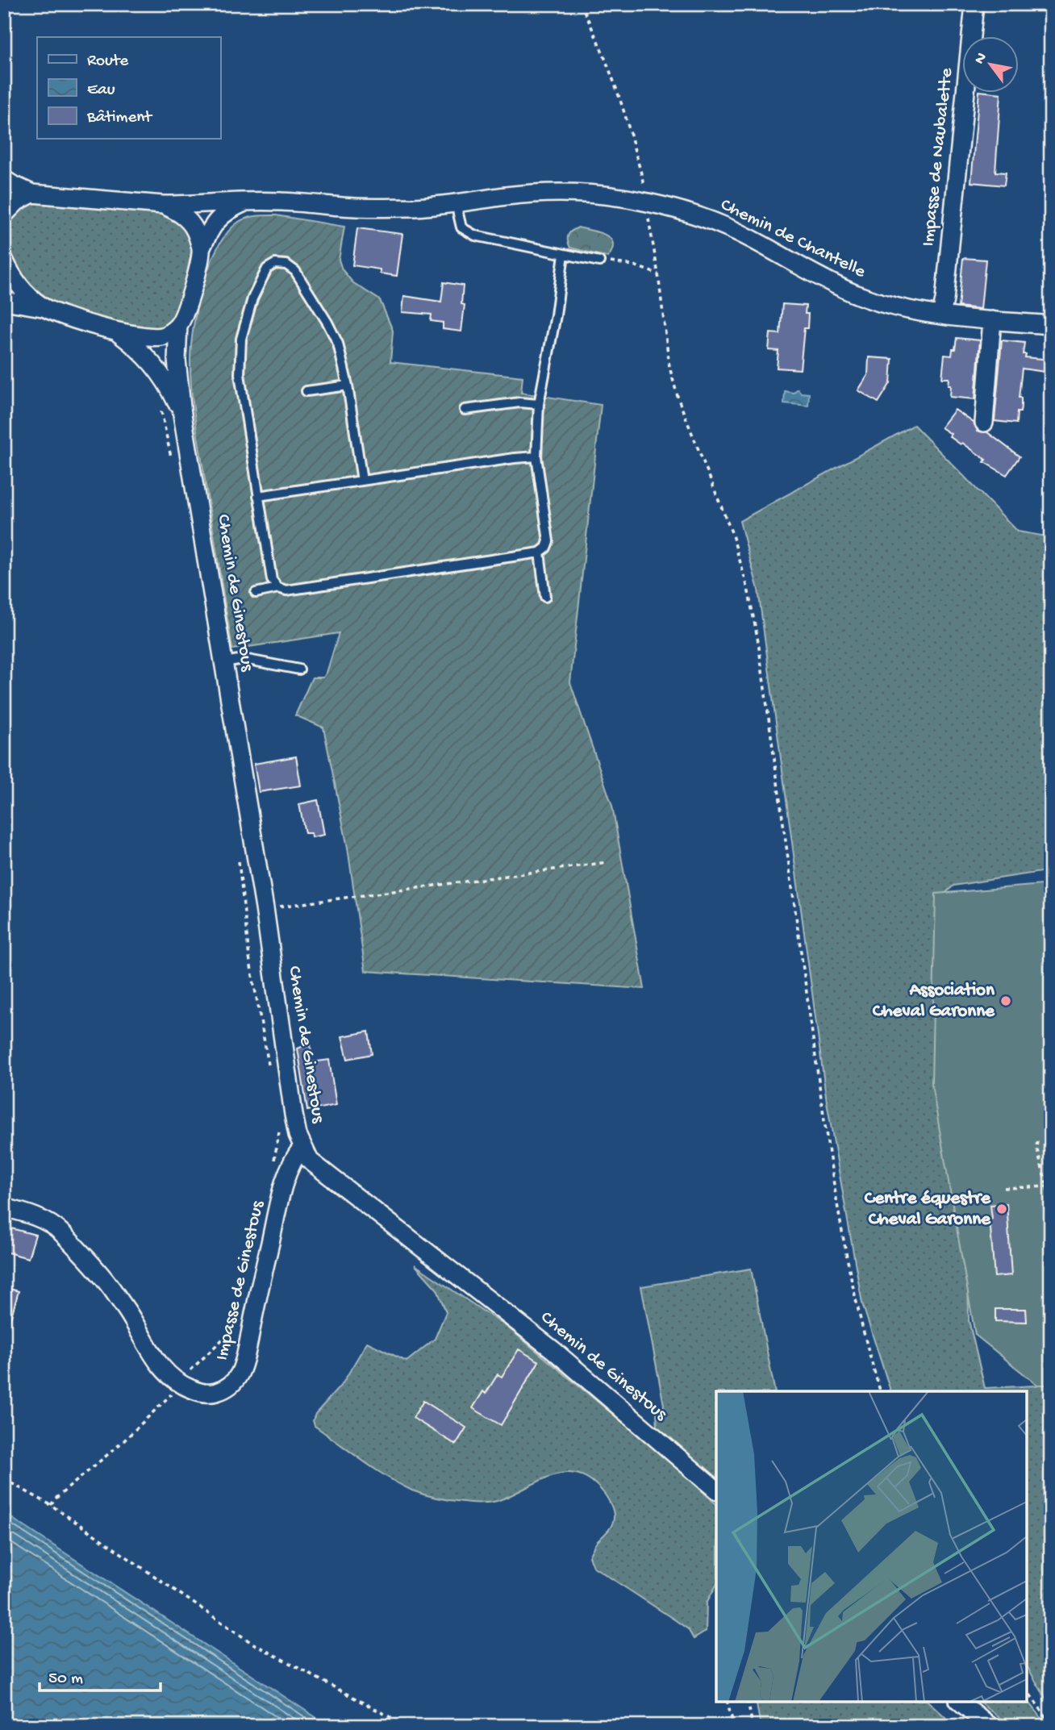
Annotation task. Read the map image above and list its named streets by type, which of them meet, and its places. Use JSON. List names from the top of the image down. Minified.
{"streets":{"street":["Impasse de Naubalette","Chemin de Chantelle","Chemin de Ginestous","Impasse de Ginestous"]},"crossings":[["Impasse de Naubalette","Chemin de Chantelle"],["Chemin de Chantelle","Chemin de Ginestous"],["Chemin de Ginestous","Impasse de Ginestous"]],"places":["Association Cheval Garonne","Centre équestre Cheval Garonne"],"legend":["Route","Eau","Bâtiment"],"scale_bar":"50 m","north":"top left"}
